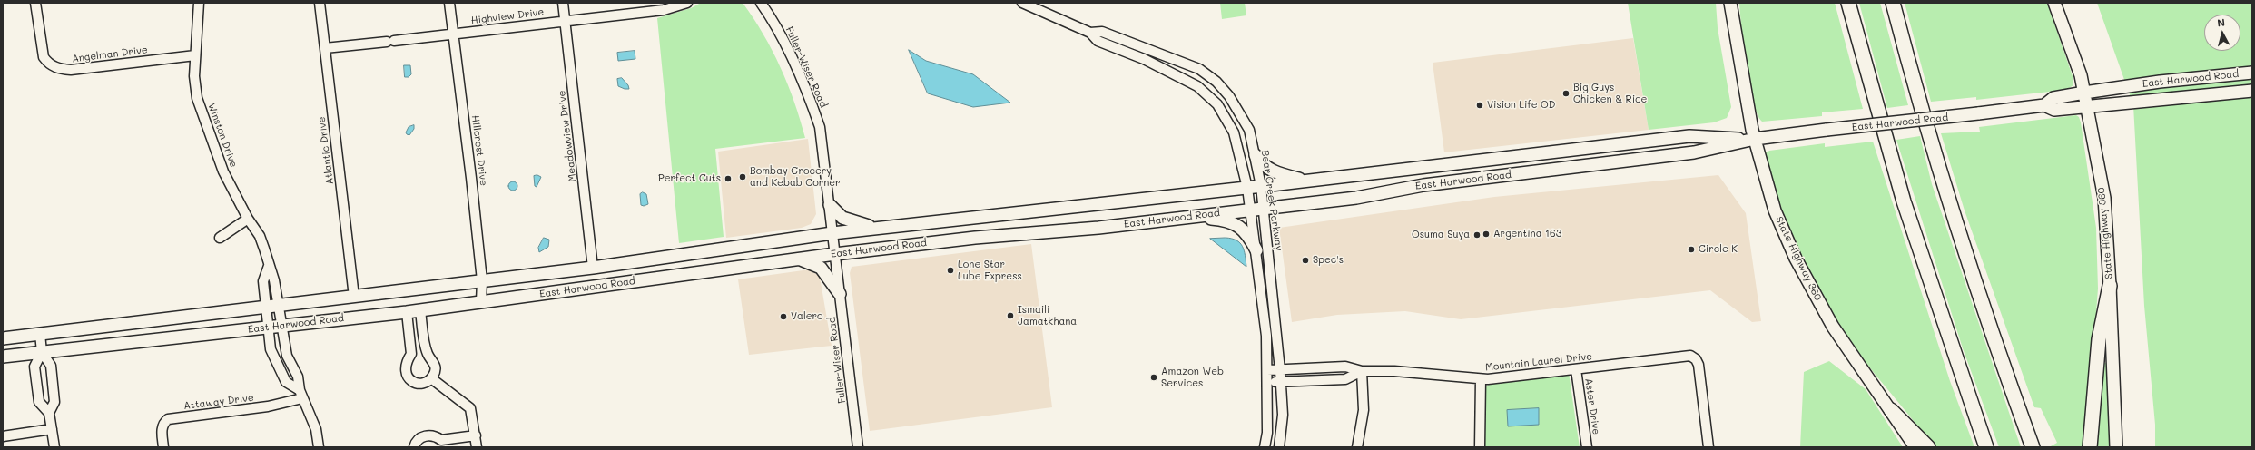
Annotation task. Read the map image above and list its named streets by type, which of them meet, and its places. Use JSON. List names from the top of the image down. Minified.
{"streets":{"main road":["East Harwood Road","State Highway 360"],"street":["Highview Drive","Angelman Drive","Fuller-Wiser Road","Winston Drive","Meadowview Drive","Atlantic Drive","Hillcrest Drive","Bear Creek Parkway","Mountain Laurel Drive","Attaway Drive","Aster Drive"]},"crossings":[["Highview Drive","Meadowview Drive"],["Highview Drive","Atlantic Drive"],["Highview Drive","Hillcrest Drive"],["Angelman Drive","Winston Drive"],["Fuller-Wiser Road","East Harwood Road"],["East Harwood Road","Winston Drive"],["East Harwood Road","Meadowview Drive"],["East Harwood Road","Atlantic Drive"],["East Harwood Road","Hillcrest Drive"],["East Harwood Road","Bear Creek Parkway"],["East Harwood Road","State Highway 360"],["Winston Drive","Attaway Drive"],["Bear Creek Parkway","Mountain Laurel Drive"],["Mountain Laurel Drive","Aster Drive"]],"places":["Big Guys Chicken & Rice","Vision Life OD","Bombay Grocery and Kebab Corner","Perfect Cuts","Argentina 163","Osuma Suya","Circle K","Spec's","Lone Star Lube Express","Ismaili Jamatkhana","Valero","Amazon Web Services"],"north":"top"}
